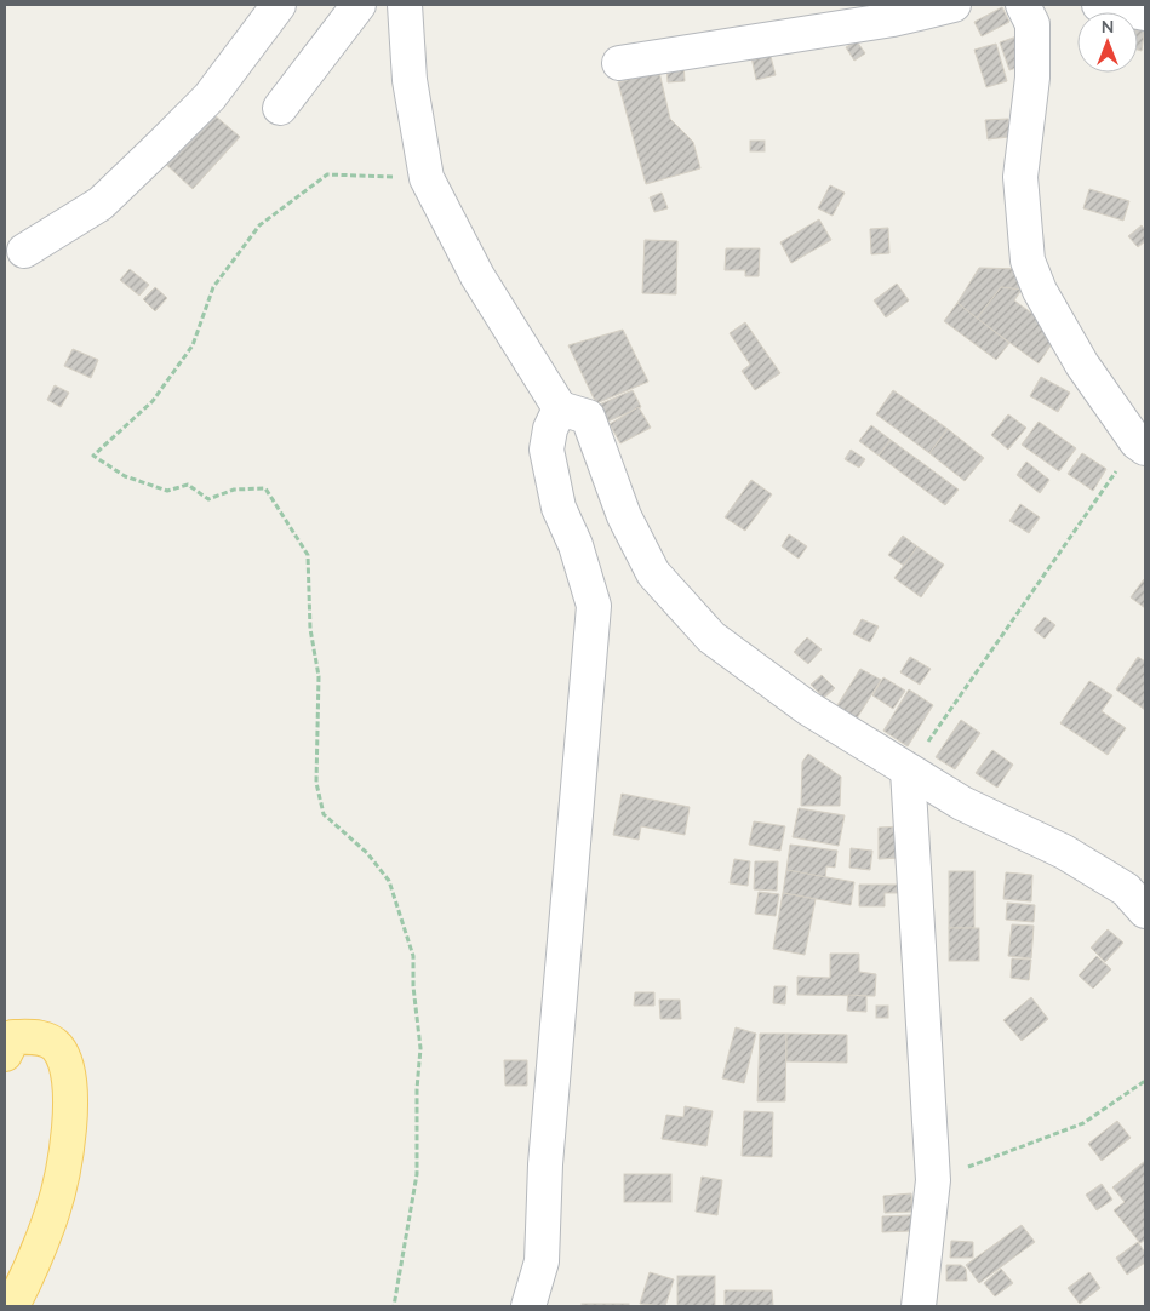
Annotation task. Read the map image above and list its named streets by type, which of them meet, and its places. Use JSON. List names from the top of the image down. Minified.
{"north":"top"}
